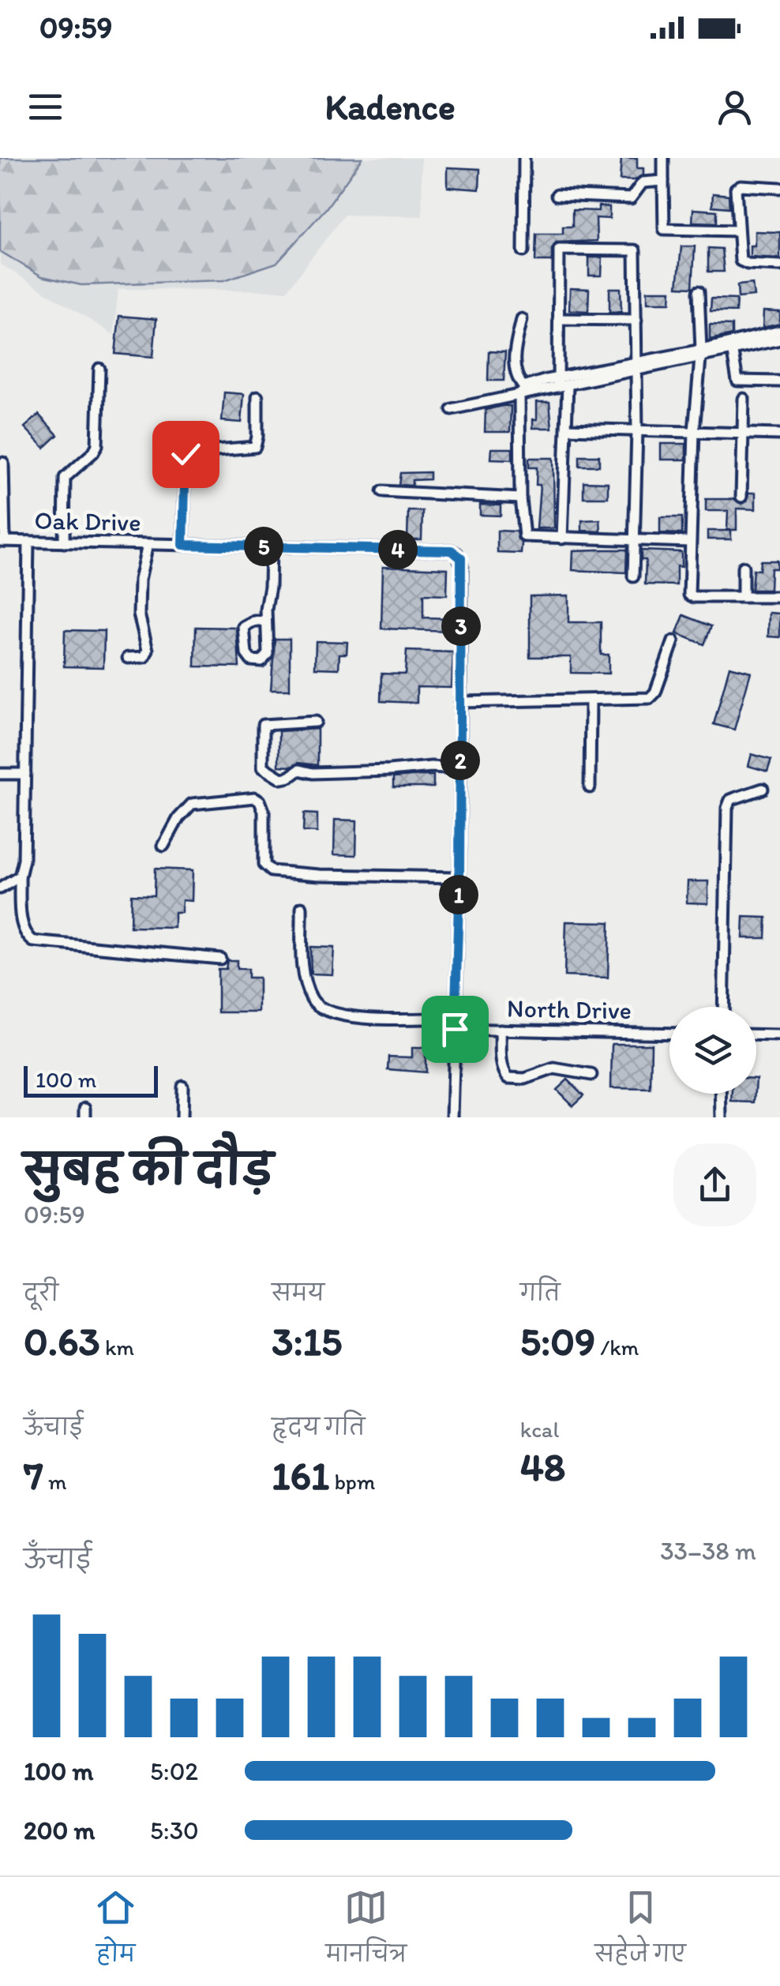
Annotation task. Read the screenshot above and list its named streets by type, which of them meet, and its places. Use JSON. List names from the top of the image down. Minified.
{"streets":{"street":["Oak Drive","North Drive"]},"scale_bar":"100 m","page":{"status":"09:59","header":"Kadence","pins":["5","4","3","2","1"],"scale":"100 m","heading":["सुबह की दौड़","09:59"],"stats":[["दूरी","0.63 km"],["समय","3:15"],["गति","5:09 /km"],["ऊँचाई","7 m"],["हृदय गति","161 bpm"],["kcal","48"]],"chart":["ऊँचाई","33–38 m"],"list":[{"name":"100 m","note":"5:02"},{"name":"200 m","note":"5:30"}],"tabs":["होम","मानचित्र","सहेजे गए"]}}
